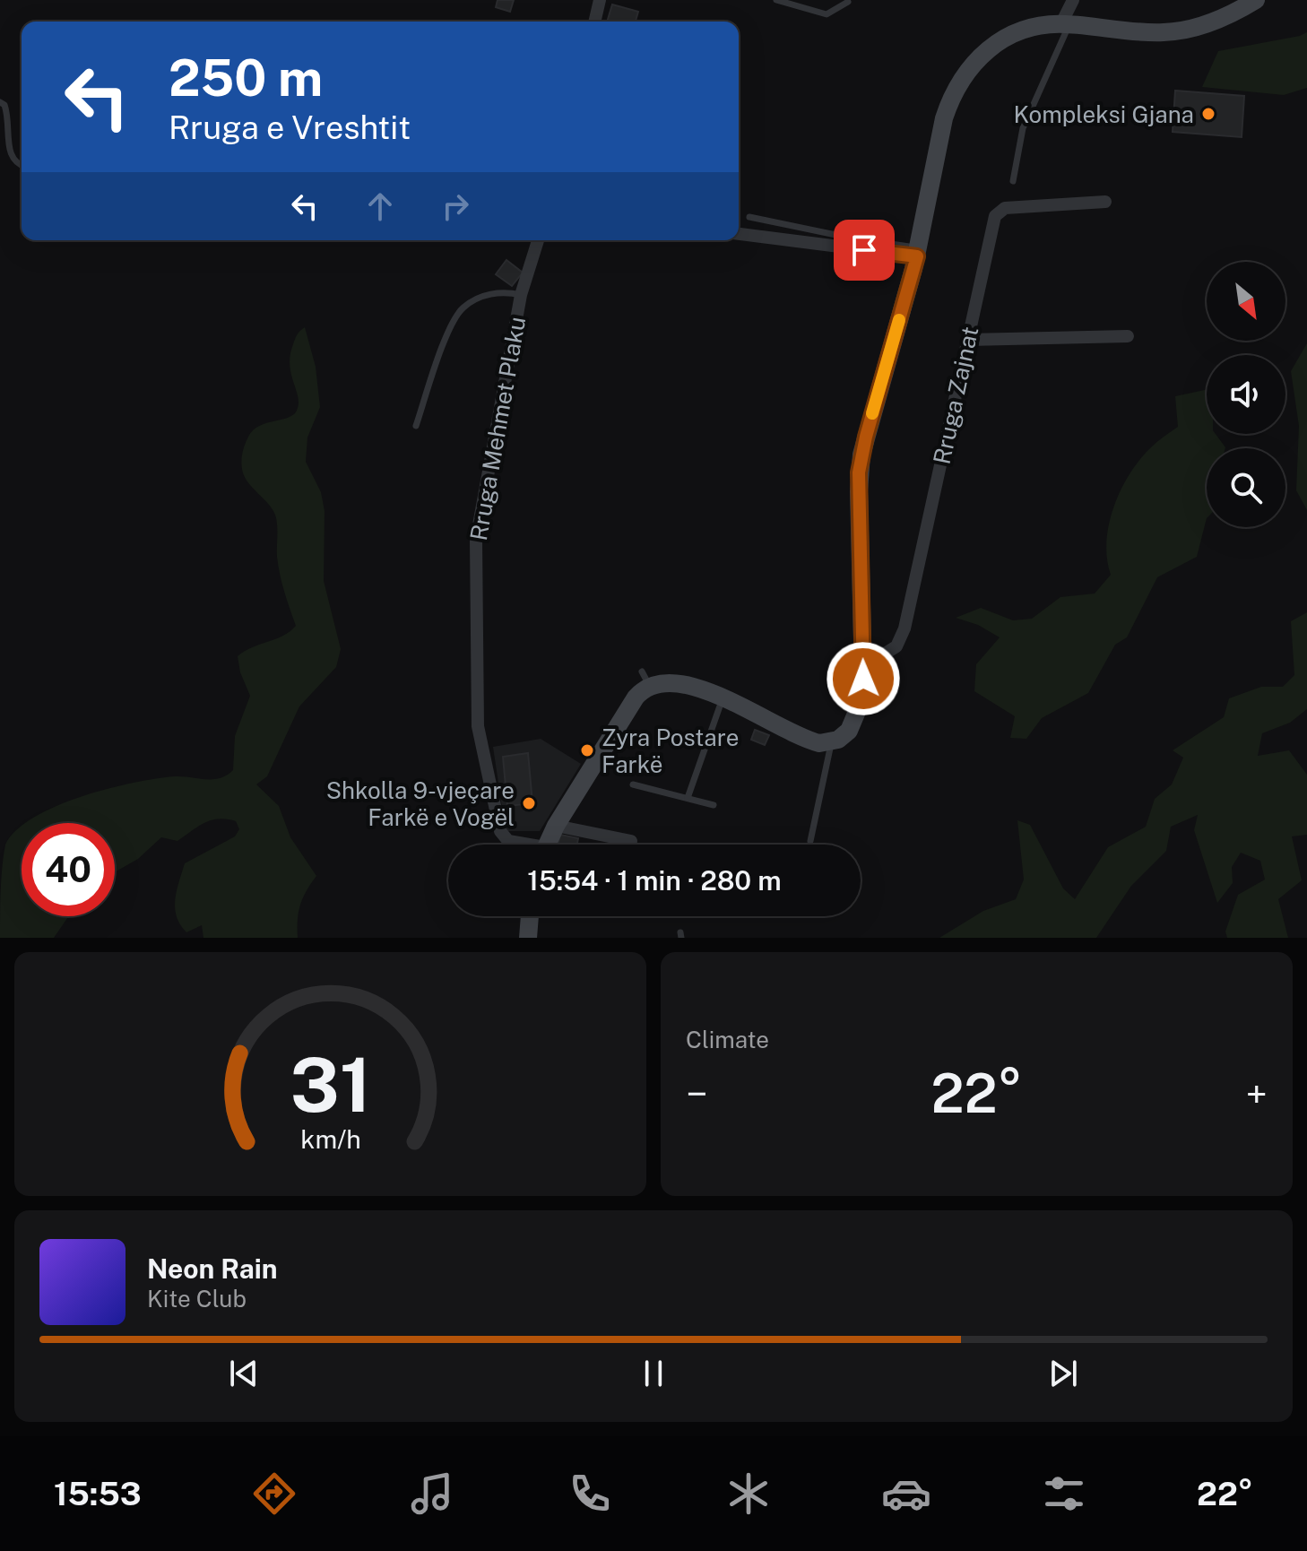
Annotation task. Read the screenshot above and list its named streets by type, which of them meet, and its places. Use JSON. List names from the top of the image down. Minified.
{"streets":{"street":["Rruga Zajnat","Rruga Mehmet Plaku"]},"places":["Kompleksi Gjana","Zyra Postare Farkë","Shkolla 9-vjeçare Farkë e Vogël"],"north":"bottom right","page":{"turn":["250 m","Rruga e Vreshtit"],"limit":"40","trip":"15:54 · 1 min · 280 m","tile":"Climate","heat":["−","22°","+"],"song":["Neon Rain","Kite Club"],"tabs":["15:53","22°"],"gauge":["31","km/h"]}}
